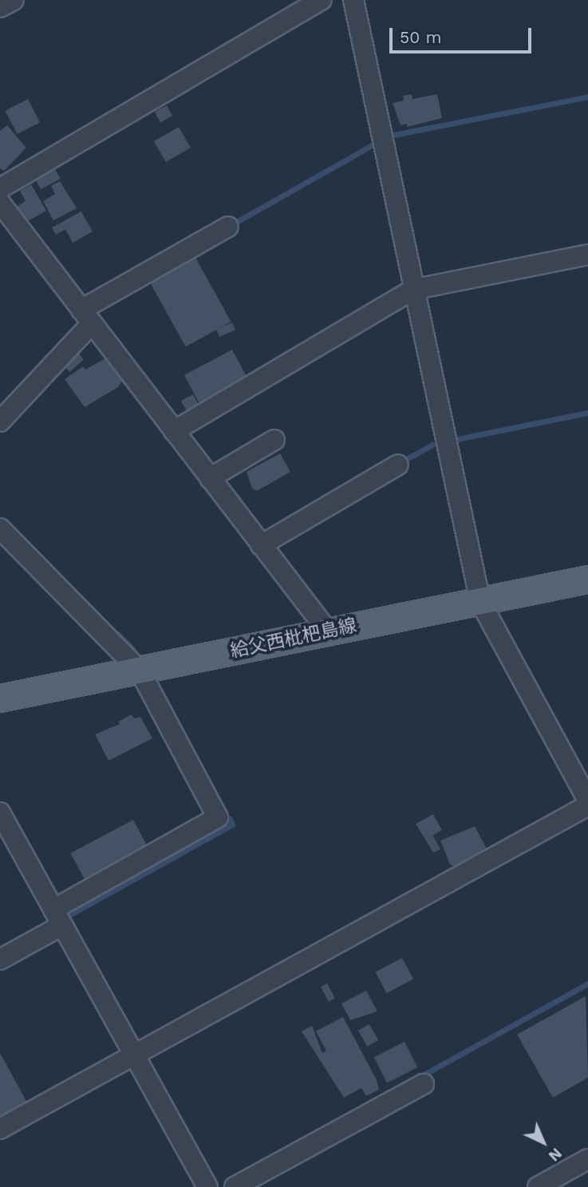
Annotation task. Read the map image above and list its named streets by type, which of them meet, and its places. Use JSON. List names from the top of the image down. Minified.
{"streets":{"main road":["給父西枇杷島線"]},"scale_bar":"50 m","north":"bottom right"}
